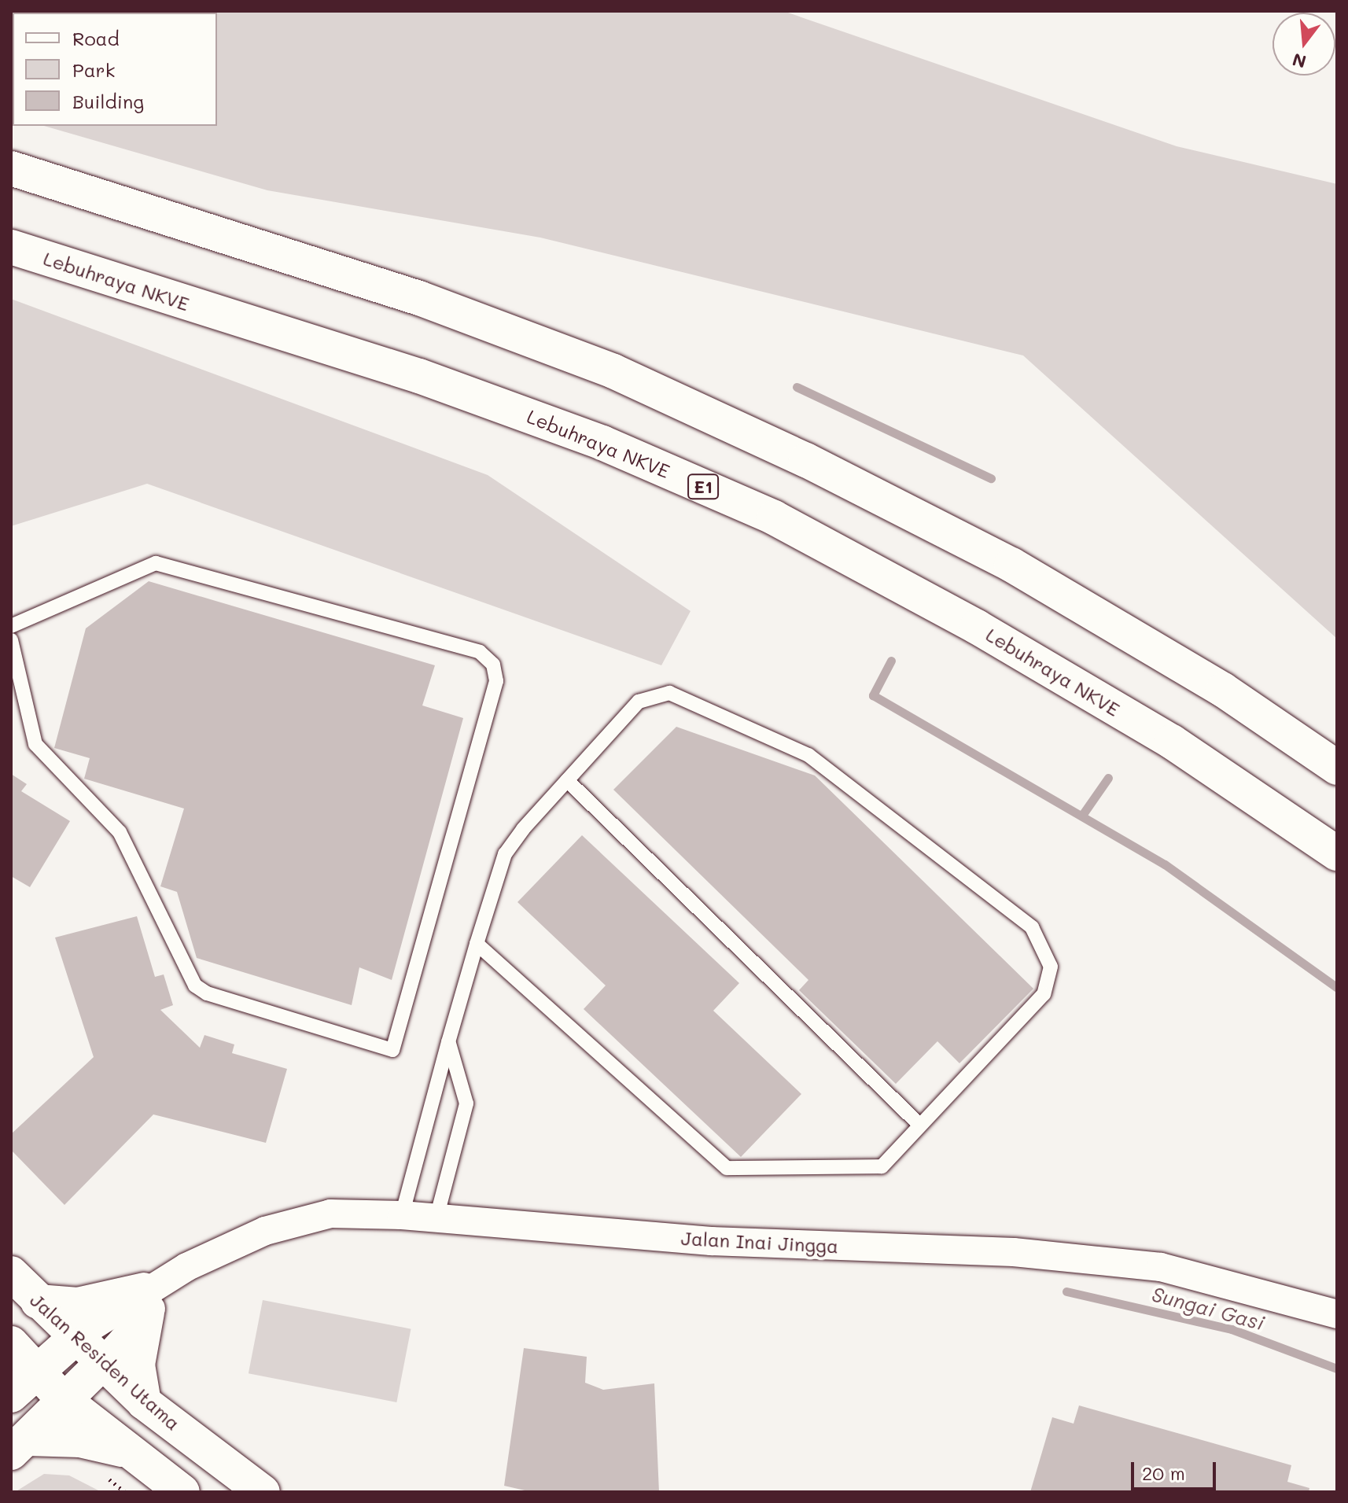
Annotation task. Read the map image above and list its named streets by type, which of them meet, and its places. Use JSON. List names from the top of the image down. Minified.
{"streets":{"main road":["Lebuhraya NKVE","E1","Jalan Residen Utama"],"street":["Jalan Inai Jingga"]},"crossings":[["Jalan Inai Jingga","Jalan Residen Utama"]],"water":["Sungai Gasi"],"legend":["Road","Park","Building"],"scale_bar":"20 m","north":"bottom"}
